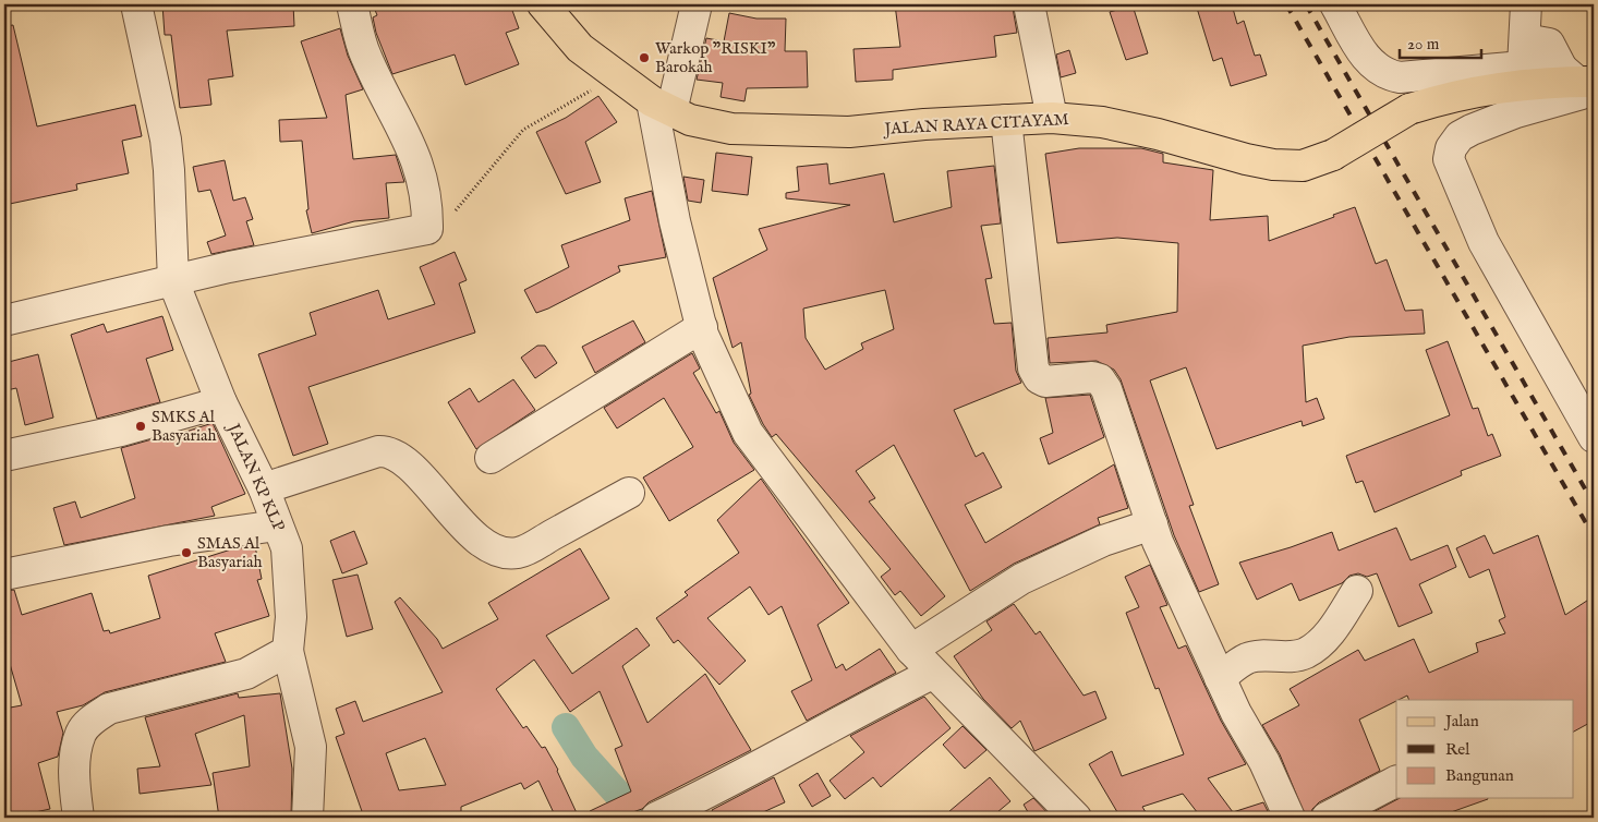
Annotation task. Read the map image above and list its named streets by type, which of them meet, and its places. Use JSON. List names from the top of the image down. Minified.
{"streets":{"main road":["JALAN RAYA CITAYAM"],"street":["JALAN KP KLP"]},"places":["Warkop \"RISKI\" Barokah","SMKS Al Basyariah","SMAS Al Basyariah"],"legend":["Jalan","Rel","Bangunan"],"scale_bar":"20 m"}
